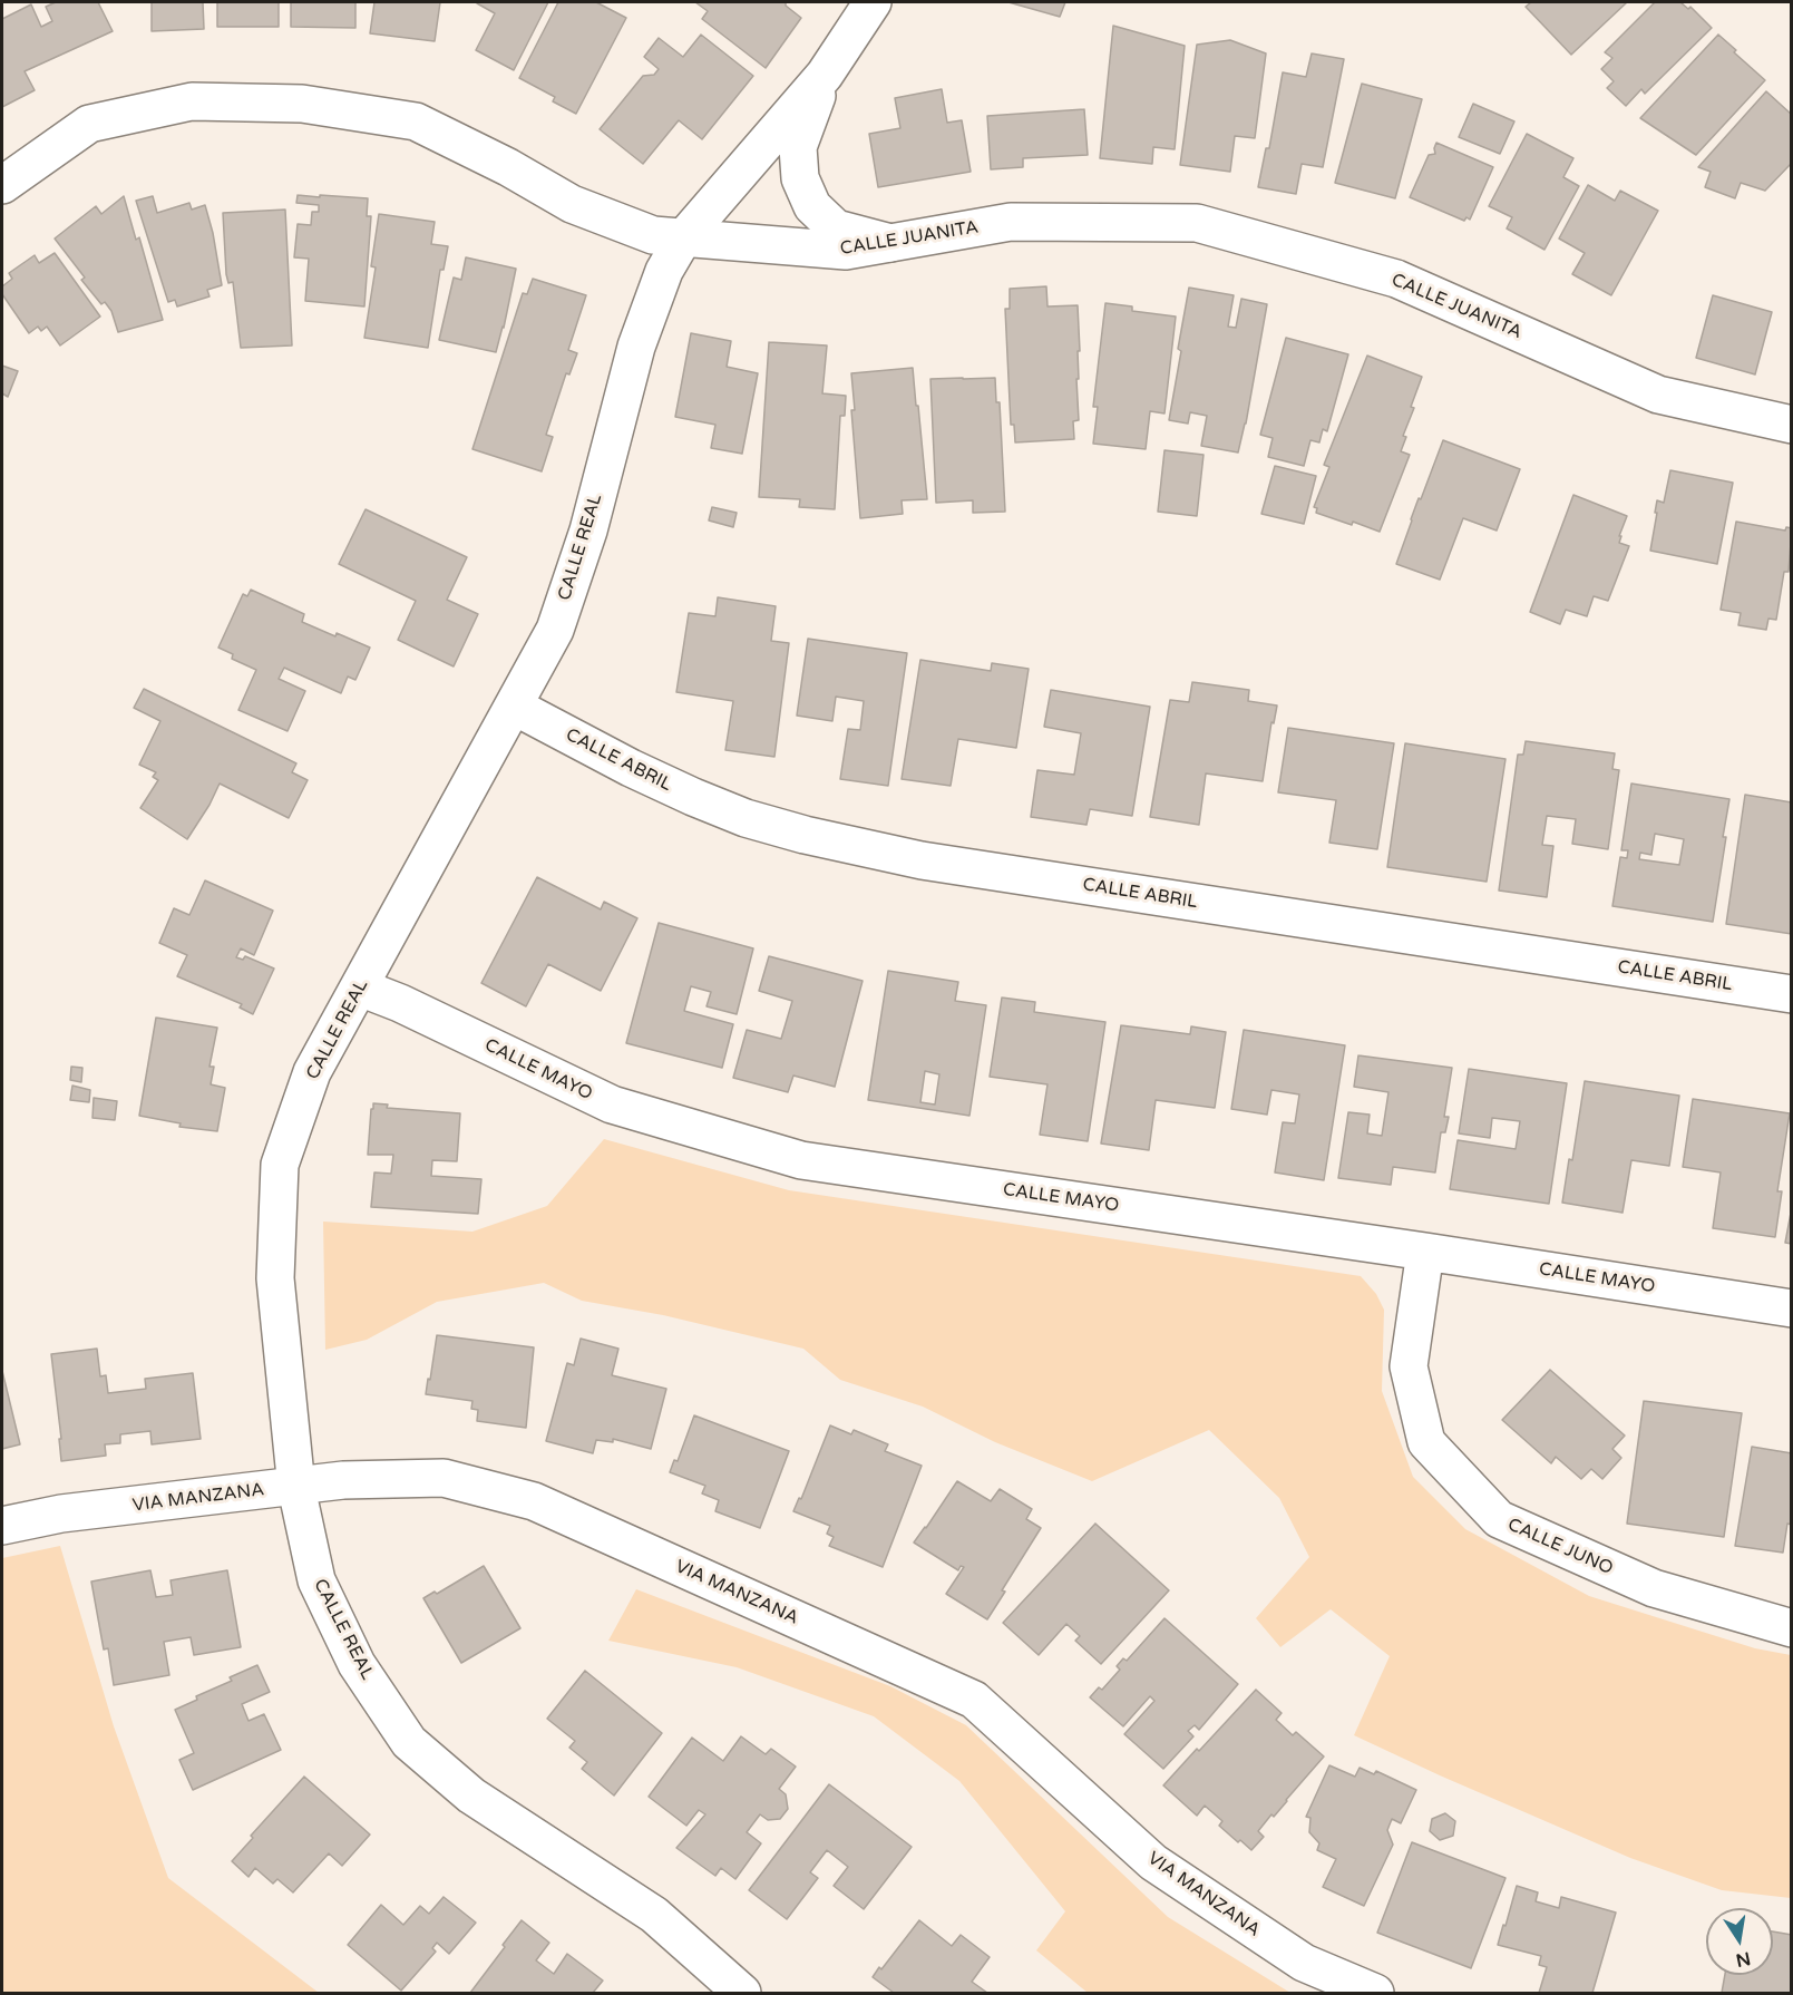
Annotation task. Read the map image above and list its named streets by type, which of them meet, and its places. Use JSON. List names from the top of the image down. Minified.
{"streets":{"street":["CALLE JUANITA","CALLE REAL","CALLE ABRIL","CALLE MAYO","VIA MANZANA","CALLE JUNO"]},"crossings":[["CALLE JUANITA","CALLE REAL"],["CALLE REAL","CALLE ABRIL"],["CALLE REAL","CALLE MAYO"],["CALLE REAL","VIA MANZANA"],["CALLE MAYO","CALLE JUNO"]],"north":"bottom"}
